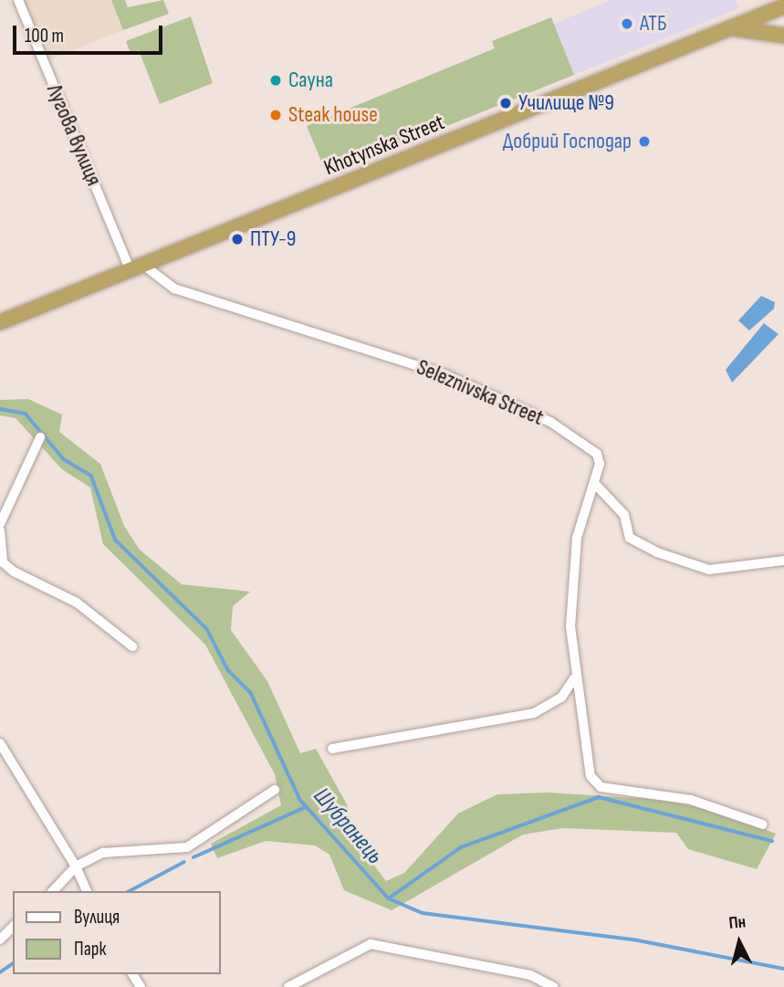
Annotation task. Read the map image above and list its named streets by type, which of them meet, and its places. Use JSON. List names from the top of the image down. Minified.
{"streets":{"highway":["Khotynska Street"],"street":["Лугова вулиця","Seleznivska Street"]},"crossings":[["Лугова вулиця","Khotynska Street"],["Лугова вулиця","Seleznivska Street"],["Khotynska Street","Seleznivska Street"]],"water":["Шубранець"],"places":["АТБ","Сауна","Училище №9","Steak house","Добрий Господар","ПТУ-9"],"legend":["Вулиця","Парк"],"scale_bar":"100 m","north":"top"}
